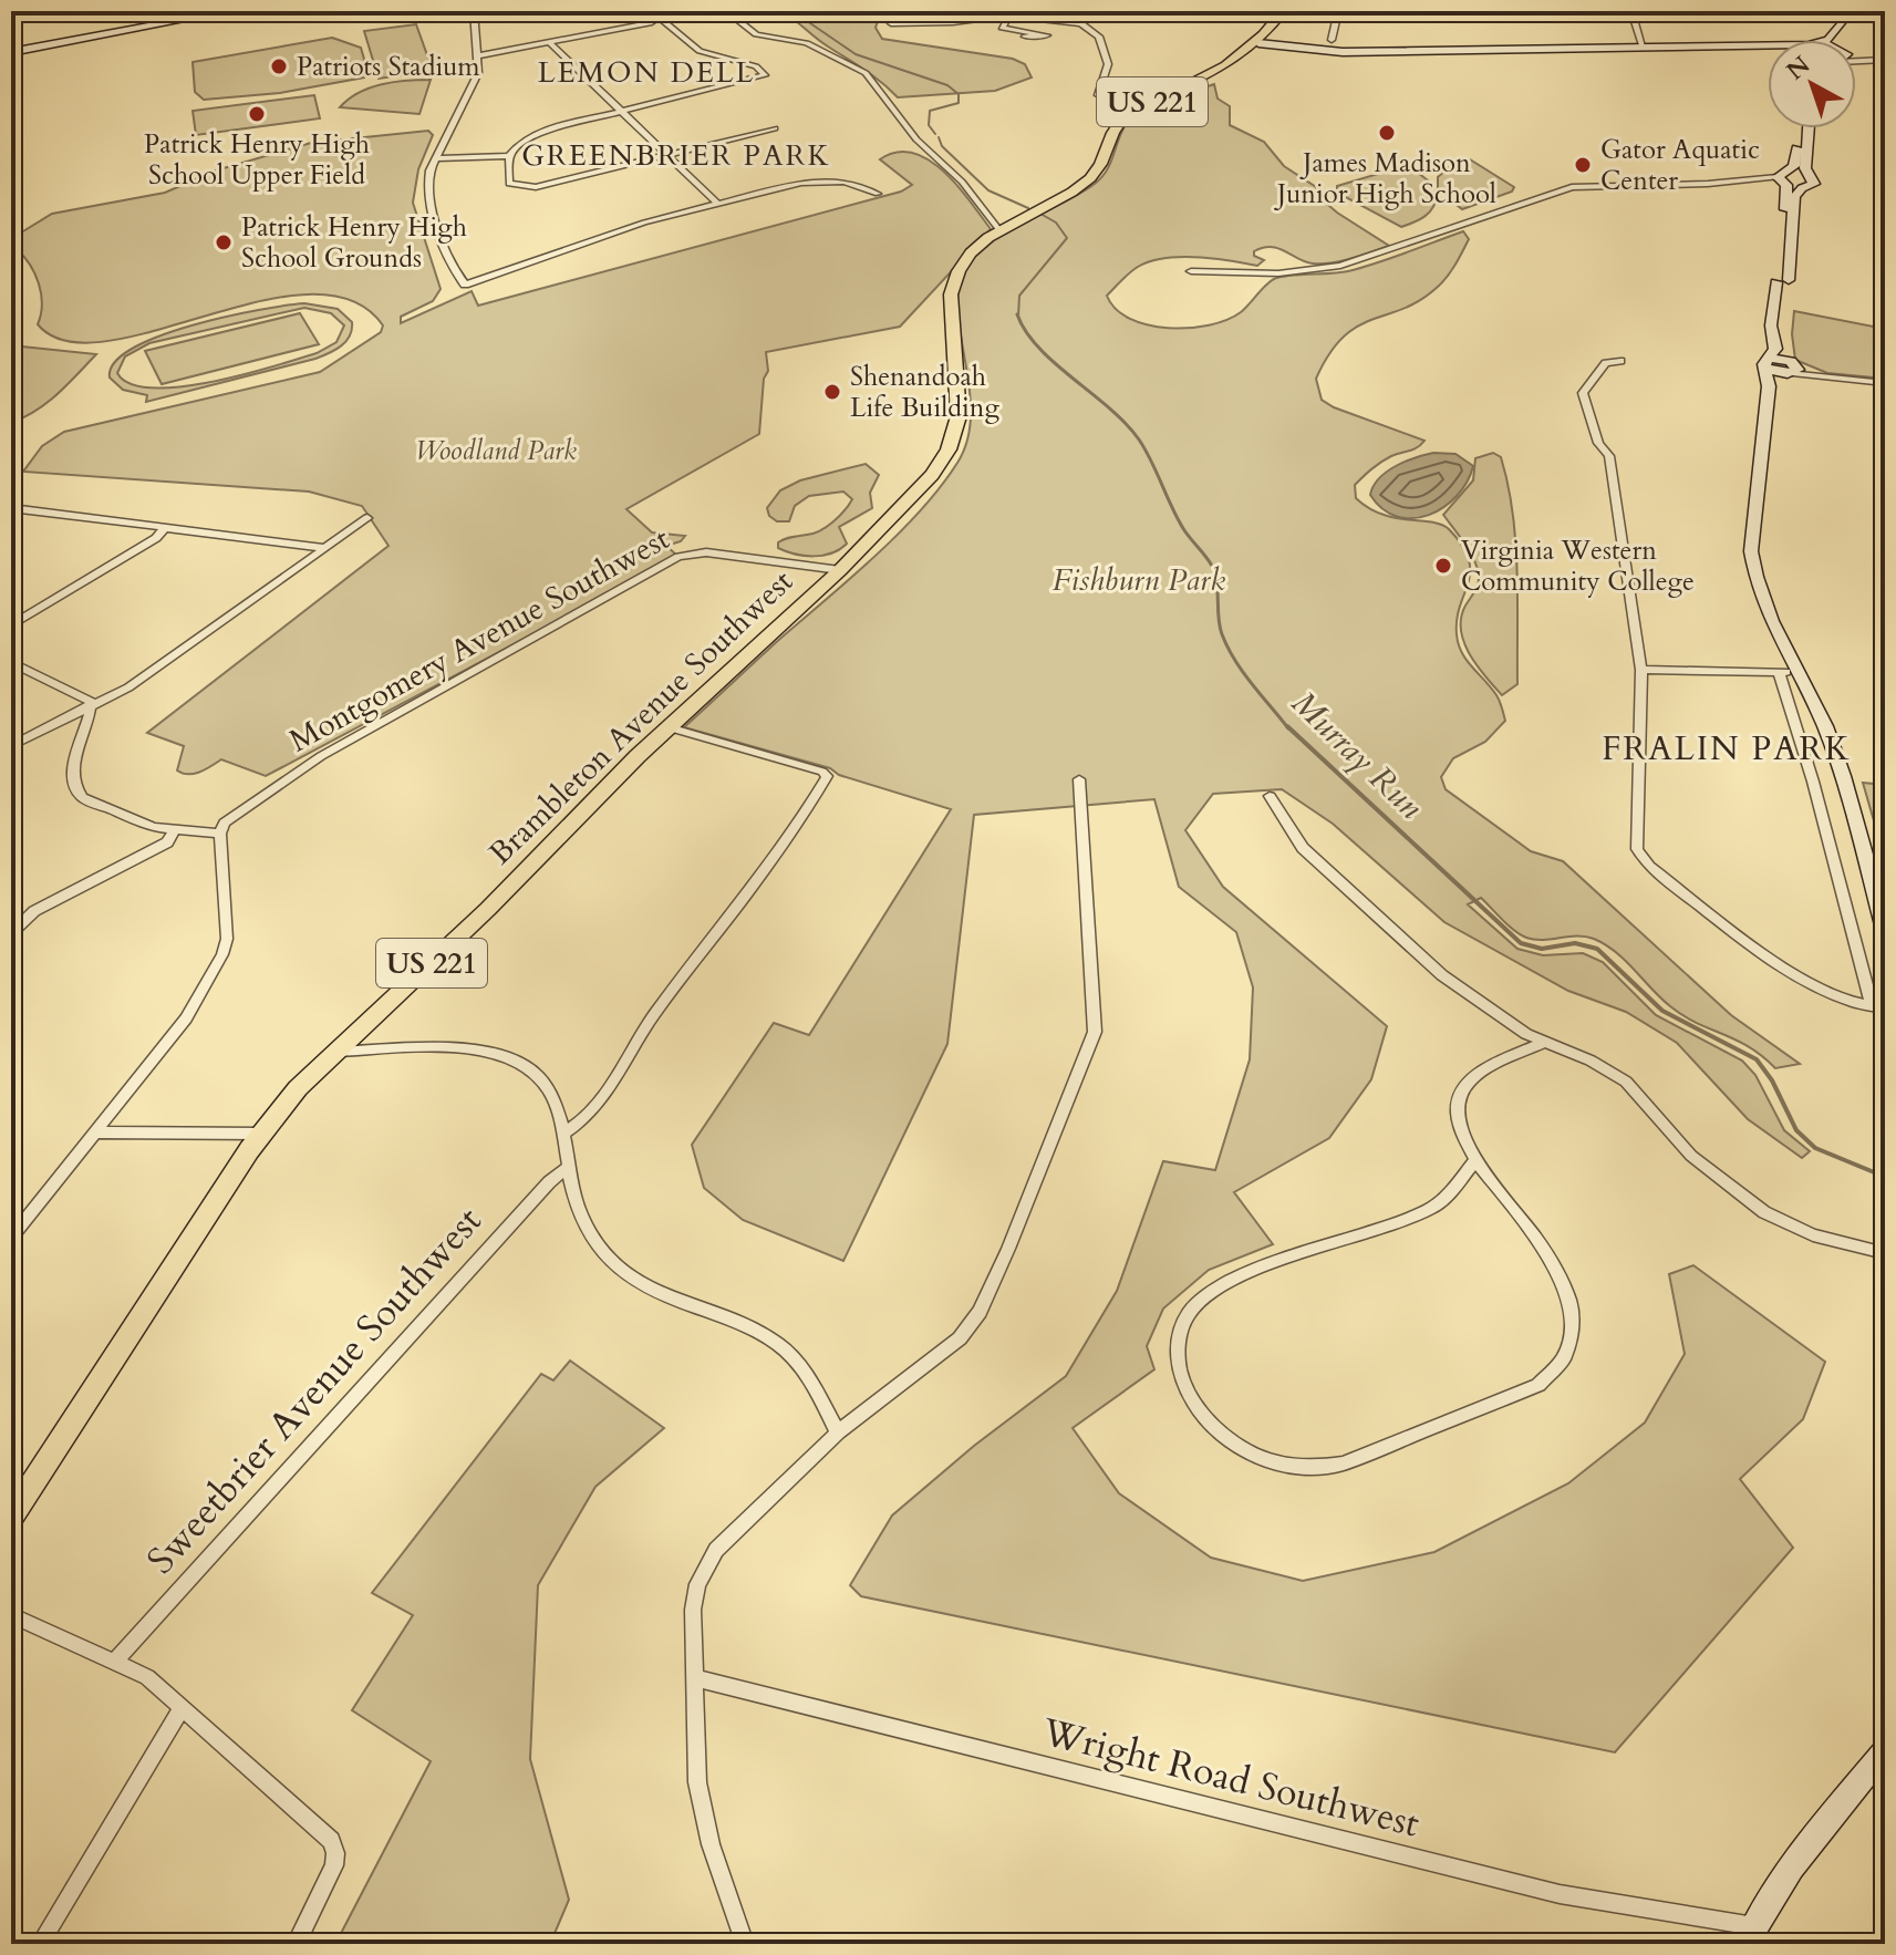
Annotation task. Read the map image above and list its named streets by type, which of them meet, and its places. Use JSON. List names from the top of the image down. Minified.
{"streets":{"main road":["US 221","Brambleton Avenue Southwest"],"street":["Montgomery Avenue Southwest","Sweetbrier Avenue Southwest","Wright Road Southwest"]},"crossings":[["Montgomery Avenue Southwest","Brambleton Avenue Southwest"]],"districts":["LEMON DELL","GREENBRIER PARK","FRALIN PARK"],"water":["Murray Run"],"parks":["Woodland Park","Fishburn Park"],"places":["Patriots Stadium","Patrick Henry High School Upper Field","James Madison Junior High School","Gator Aquatic Center","Patrick Henry High School Grounds","Shenandoah Life Building","Virginia Western Community College"],"north":"top left"}
